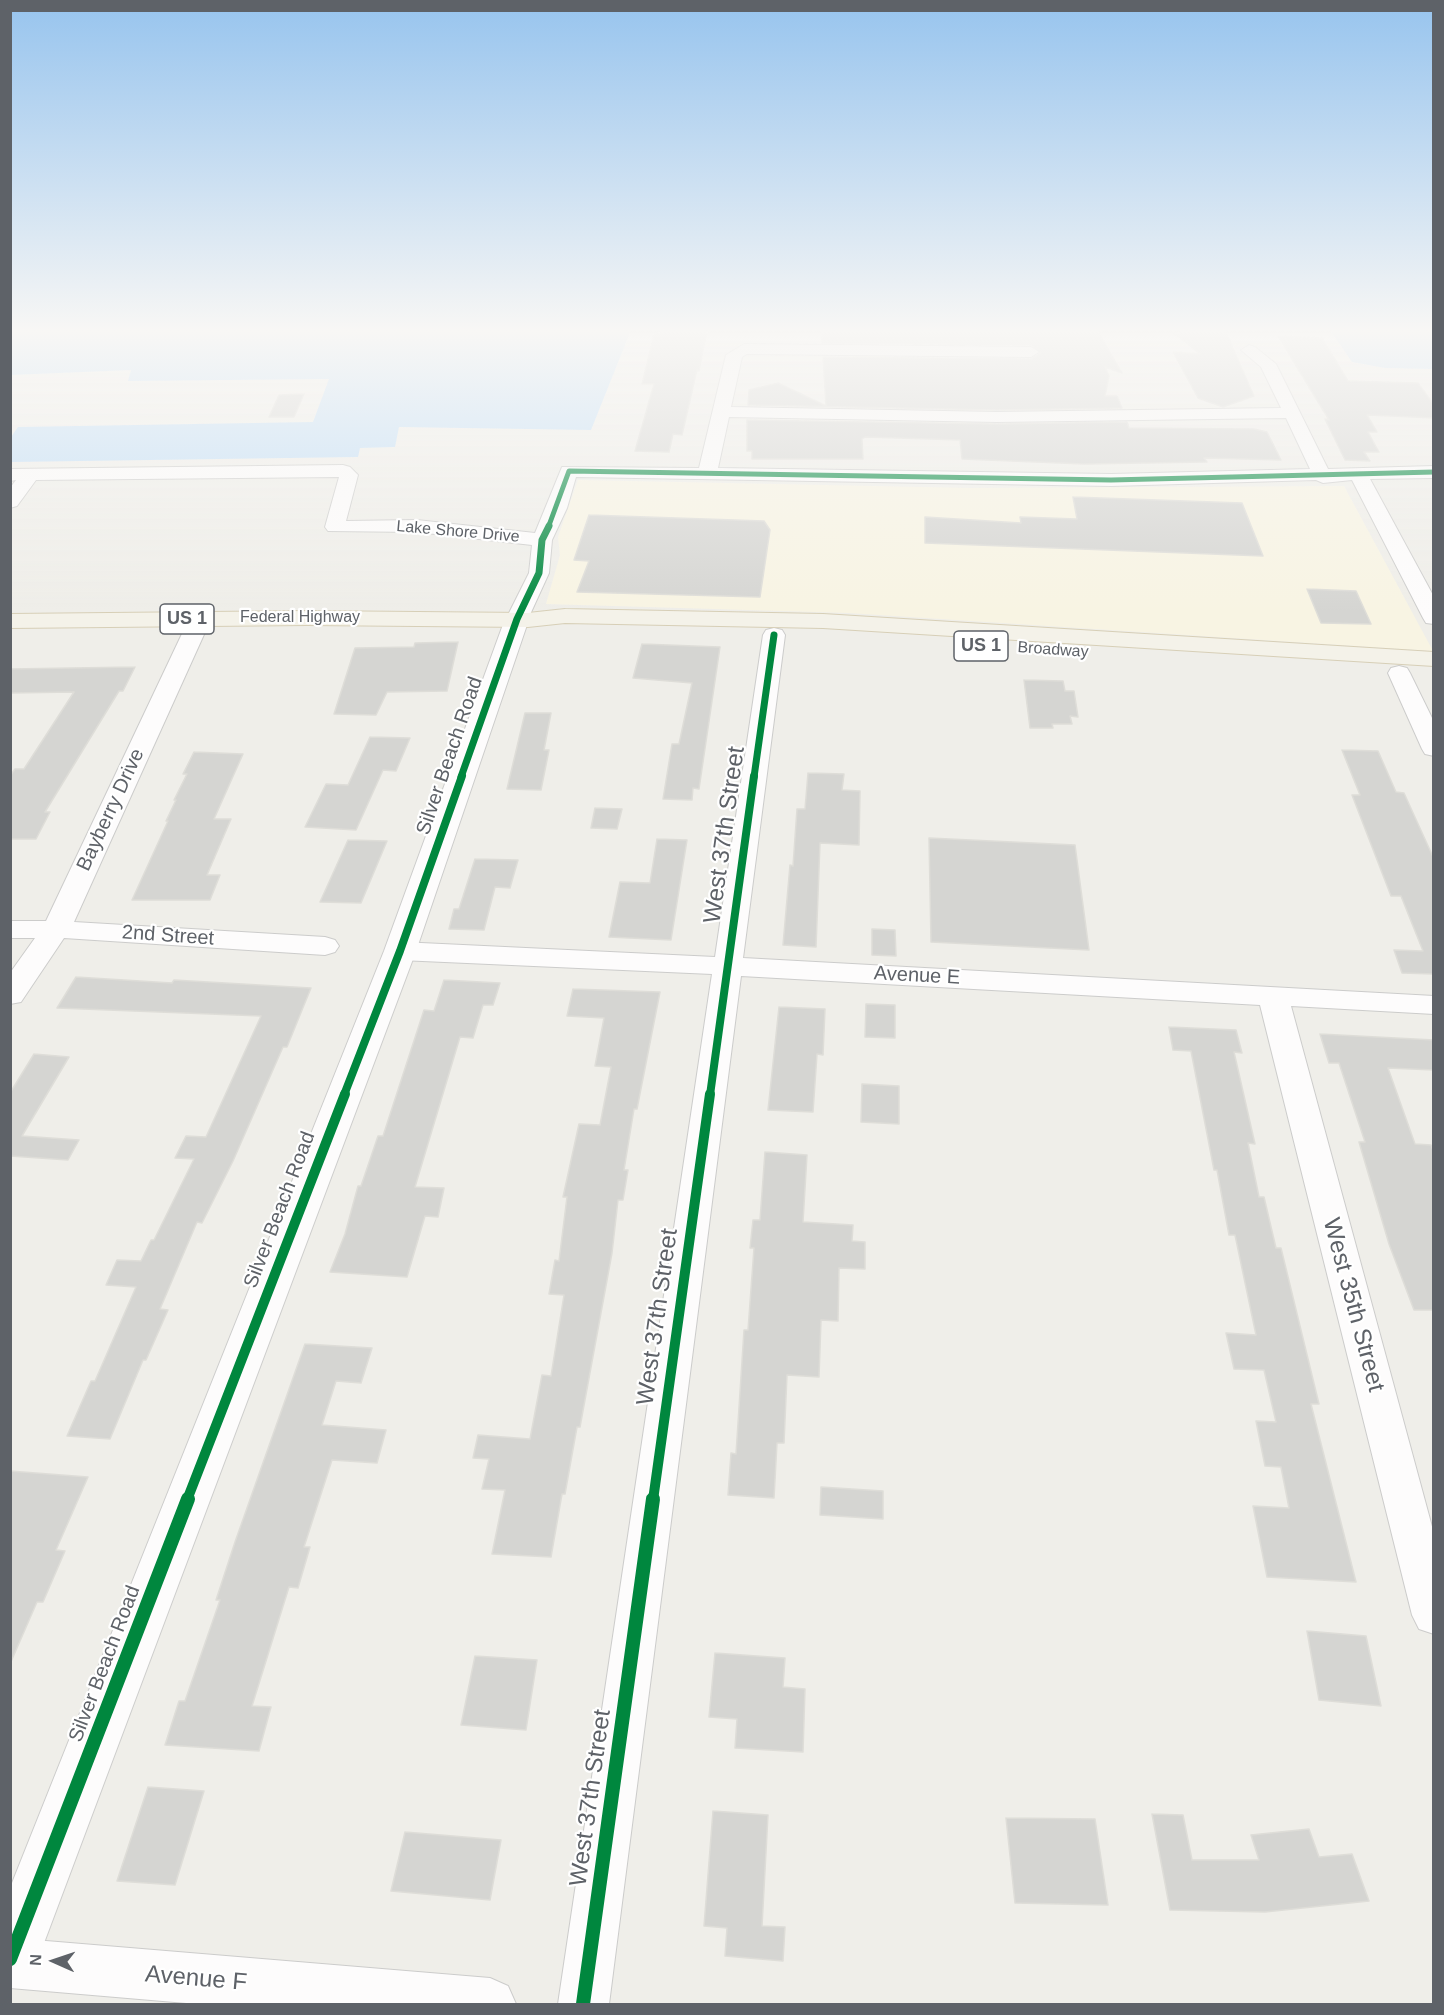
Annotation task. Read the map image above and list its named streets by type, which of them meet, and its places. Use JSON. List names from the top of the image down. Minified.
{"streets":{"main road":["Federal Highway","US 1","Broadway"],"street":["Lake Shore Drive","Silver Beach Road","Bayberry Drive","West 37th Street","2nd Street","Avenue E","West 35th Street","Avenue F"]},"crossings":[["Lake Shore Drive","Silver Beach Road"],["Federal Highway","Broadway"],["Federal Highway","Silver Beach Road"],["Federal Highway","Bayberry Drive"],["Broadway","Silver Beach Road"],["Broadway","West 37th Street"],["Silver Beach Road","Avenue E"],["Silver Beach Road","Avenue F"],["Bayberry Drive","2nd Street"],["West 37th Street","Avenue E"],["Avenue E","West 35th Street"]],"north":"left"}
